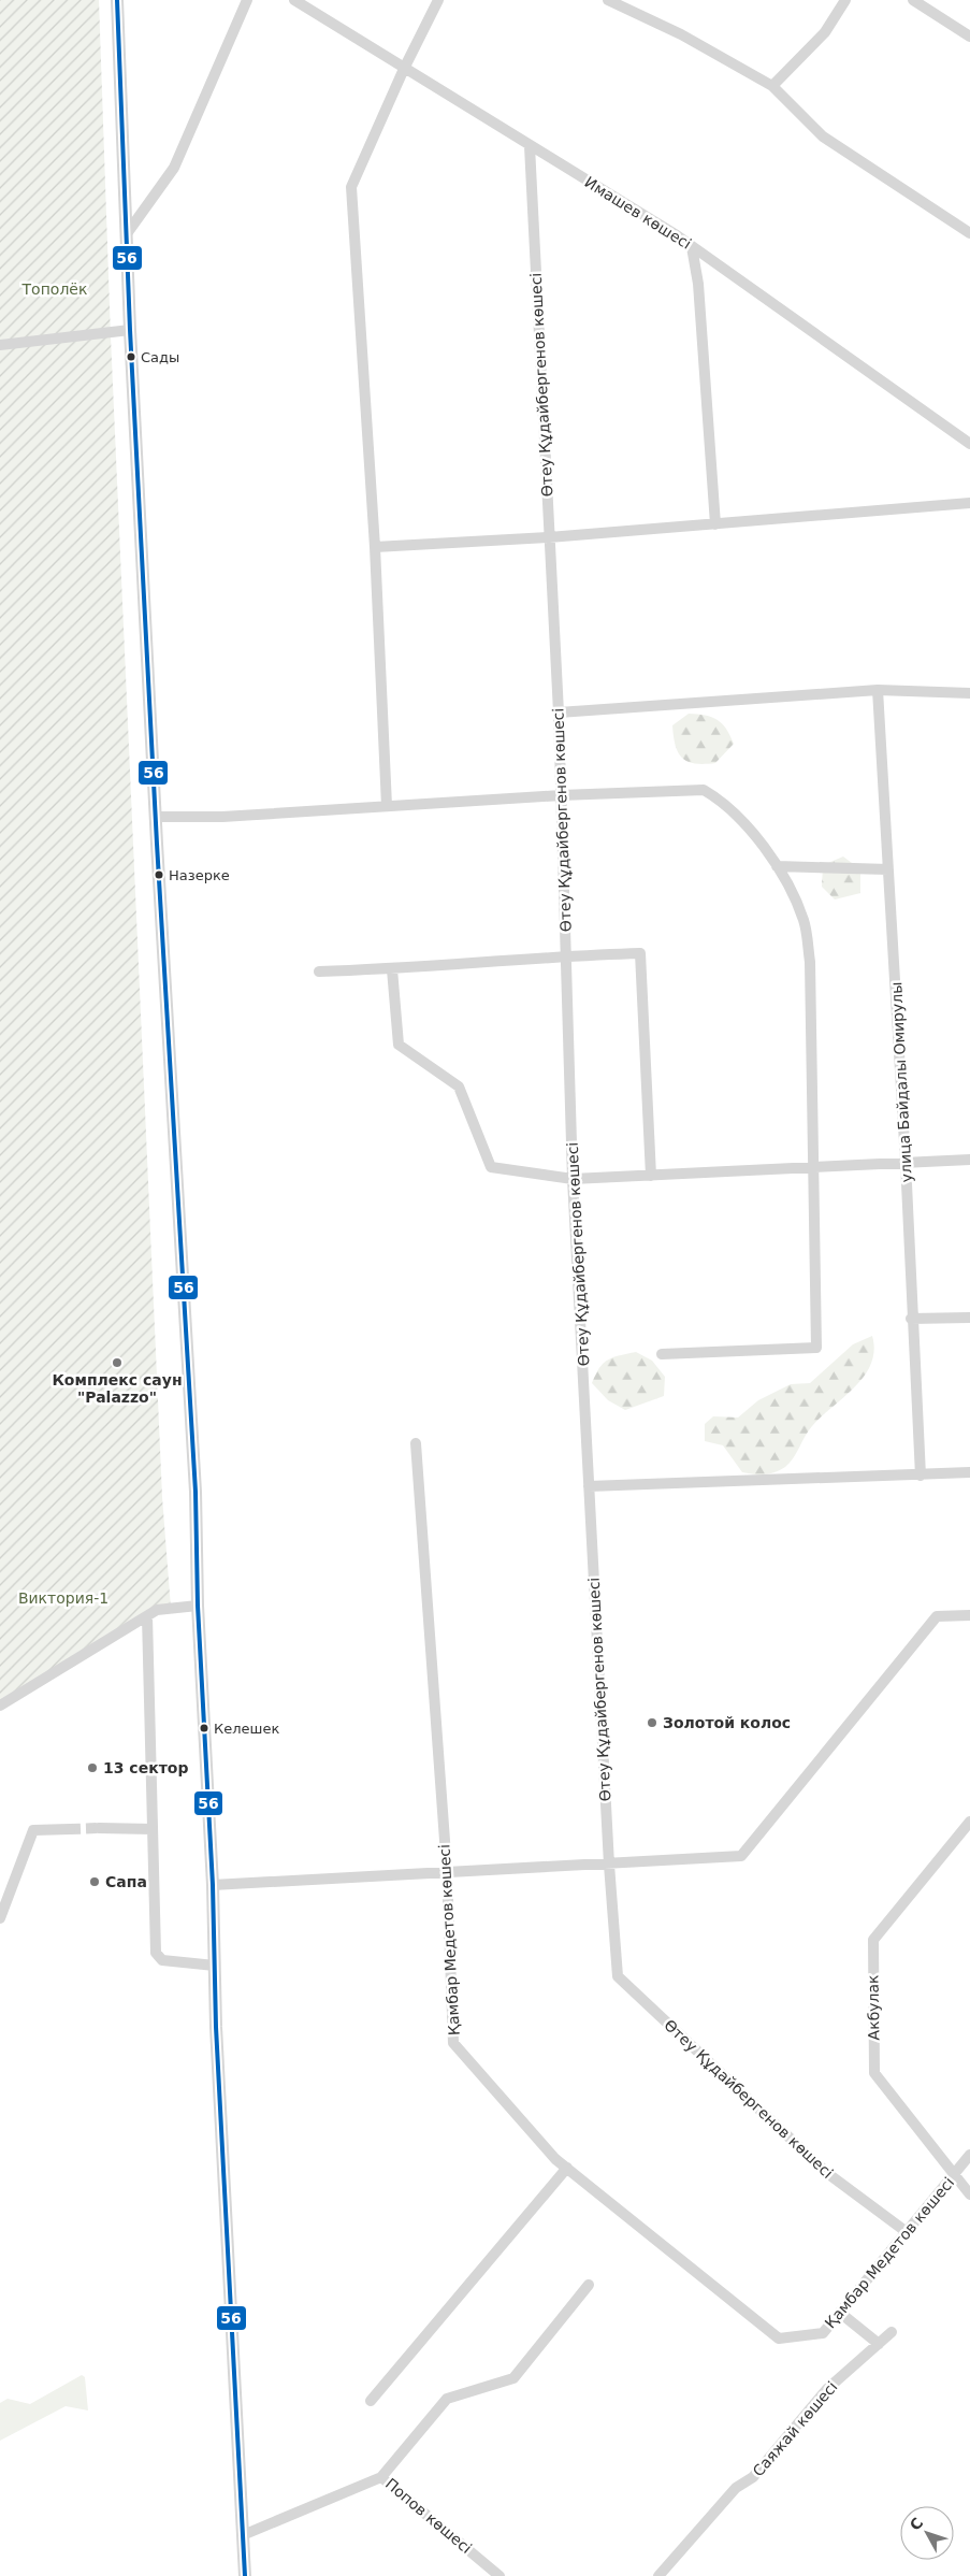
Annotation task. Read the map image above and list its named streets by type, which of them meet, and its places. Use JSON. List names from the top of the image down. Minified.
{"streets":{"street":["Имашев көшесі","Өтеу Құдайбергенов көшесі","улица Байдалы Омирулы","Қамбар Медетов көшесі","Акбулак","Саяжай көшесі","Попов көшесі"]},"crossings":[["Имашев көшесі","Өтеу Құдайбергенов көшесі"],["Өтеу Құдайбергенов көшесі","Қамбар Медетов көшесі"],["Қамбар Медетов көшесі","Акбулак"]],"parks":["Тополёк","Виктория-1"],"places":["Сады","Назерке","Комплекс саун \"Palazzo\"","Золотой колос","Келешек","13 сектор","Сапа"],"lines":["transit line 56"],"north":"top left"}
